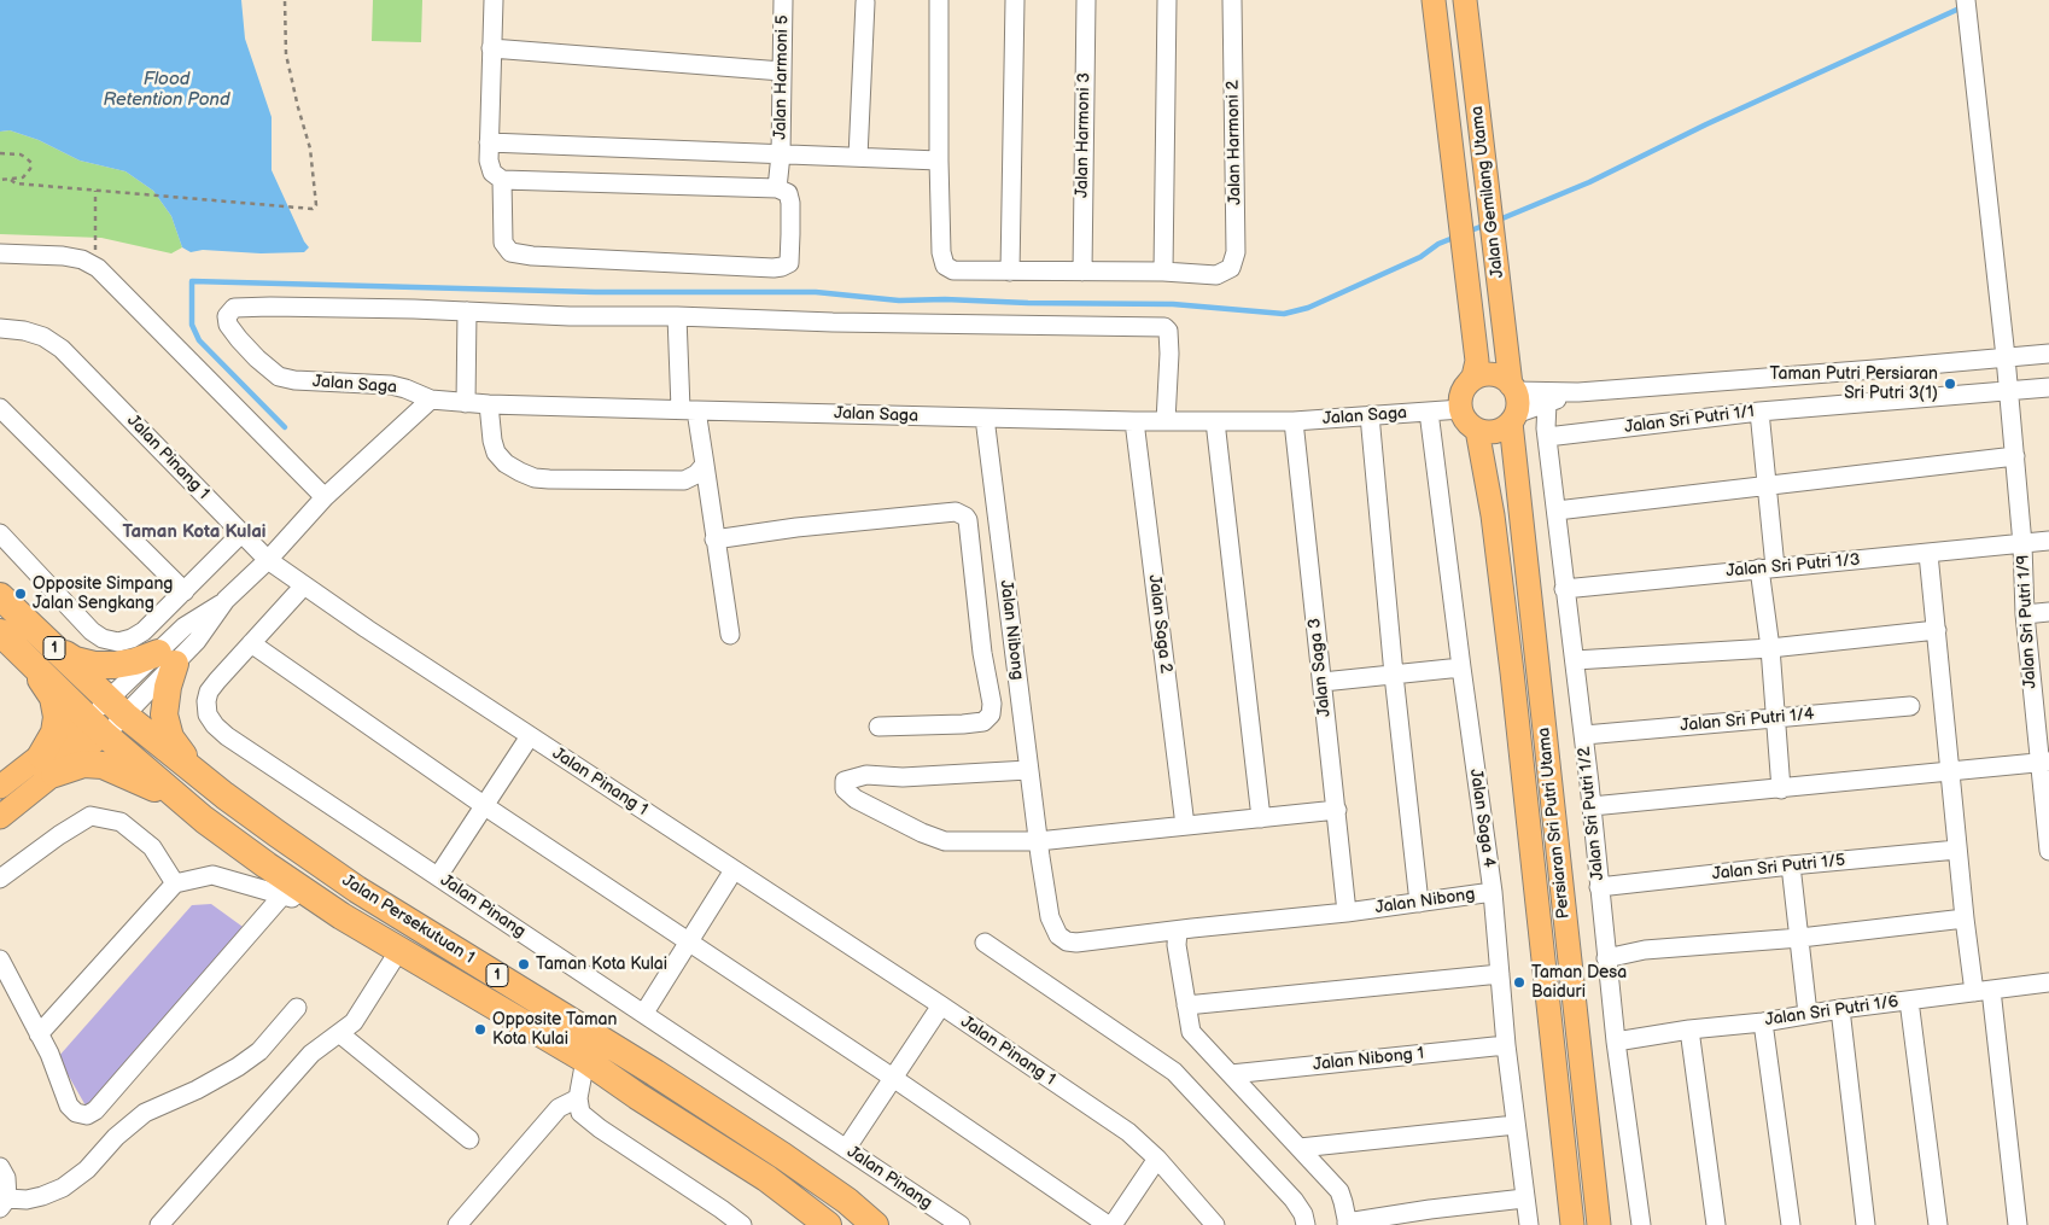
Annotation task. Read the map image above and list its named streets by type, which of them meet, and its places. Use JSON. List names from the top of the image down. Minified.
{"streets":{"highway":["1","Jalan Persekutuan 1"],"main road":["Jalan Gemilang Utama","Persiaran Sri Putri Utama"],"street":["Jalan Harmoni 5","Jalan Harmoni 3","Jalan Harmoni 2","Jalan Saga","Jalan Sri Putri 1/1","Jalan Pinang 1","Jalan Sri Putri 1/3","Jalan Sri Putri 1/9","Jalan Saga 2","Jalan Nibong","Jalan Saga 3","Jalan Sri Putri 1/4","Jalan Sri Putri 1/2","Jalan Saga 4","Jalan Sri Putri 1/5","Jalan Pinang","Jalan Sri Putri 1/6","Jalan Nibong 1"]},"crossings":[["Jalan Gemilang Utama","Jalan Saga"],["Jalan Gemilang Utama","Persiaran Sri Putri Utama"],["Jalan Saga","Jalan Saga 2"],["Jalan Saga","Jalan Nibong"],["Jalan Saga","Jalan Saga 3"],["Jalan Saga","Jalan Saga 4"],["Jalan Saga","Persiaran Sri Putri Utama"],["Jalan Sri Putri 1/1","Jalan Sri Putri 1/9"],["Jalan Sri Putri 1/1","Jalan Sri Putri 1/2"],["Jalan Pinang 1","Jalan Pinang"],["Jalan Sri Putri 1/3","Jalan Sri Putri 1/9"],["Jalan Sri Putri 1/3","Jalan Sri Putri 1/2"],["Jalan Nibong","Jalan Saga 3"],["Jalan Nibong","Jalan Saga 4"],["Jalan Sri Putri 1/4","Jalan Sri Putri 1/2"],["Jalan Sri Putri 1/2","Jalan Sri Putri 1/5"],["Jalan Sri Putri 1/2","Jalan Sri Putri 1/6"],["Jalan Saga 4","Jalan Nibong 1"]],"districts":["Taman Kota Kulai"],"water":["Flood Retention Pond"],"places":["Taman Putri Persiaran Sri Putri 3(1)","Opposite Simpang Jalan Sengkang","Taman Kota Kulai","Taman Desa Baiduri","Opposite Taman Kota Kulai"]}
